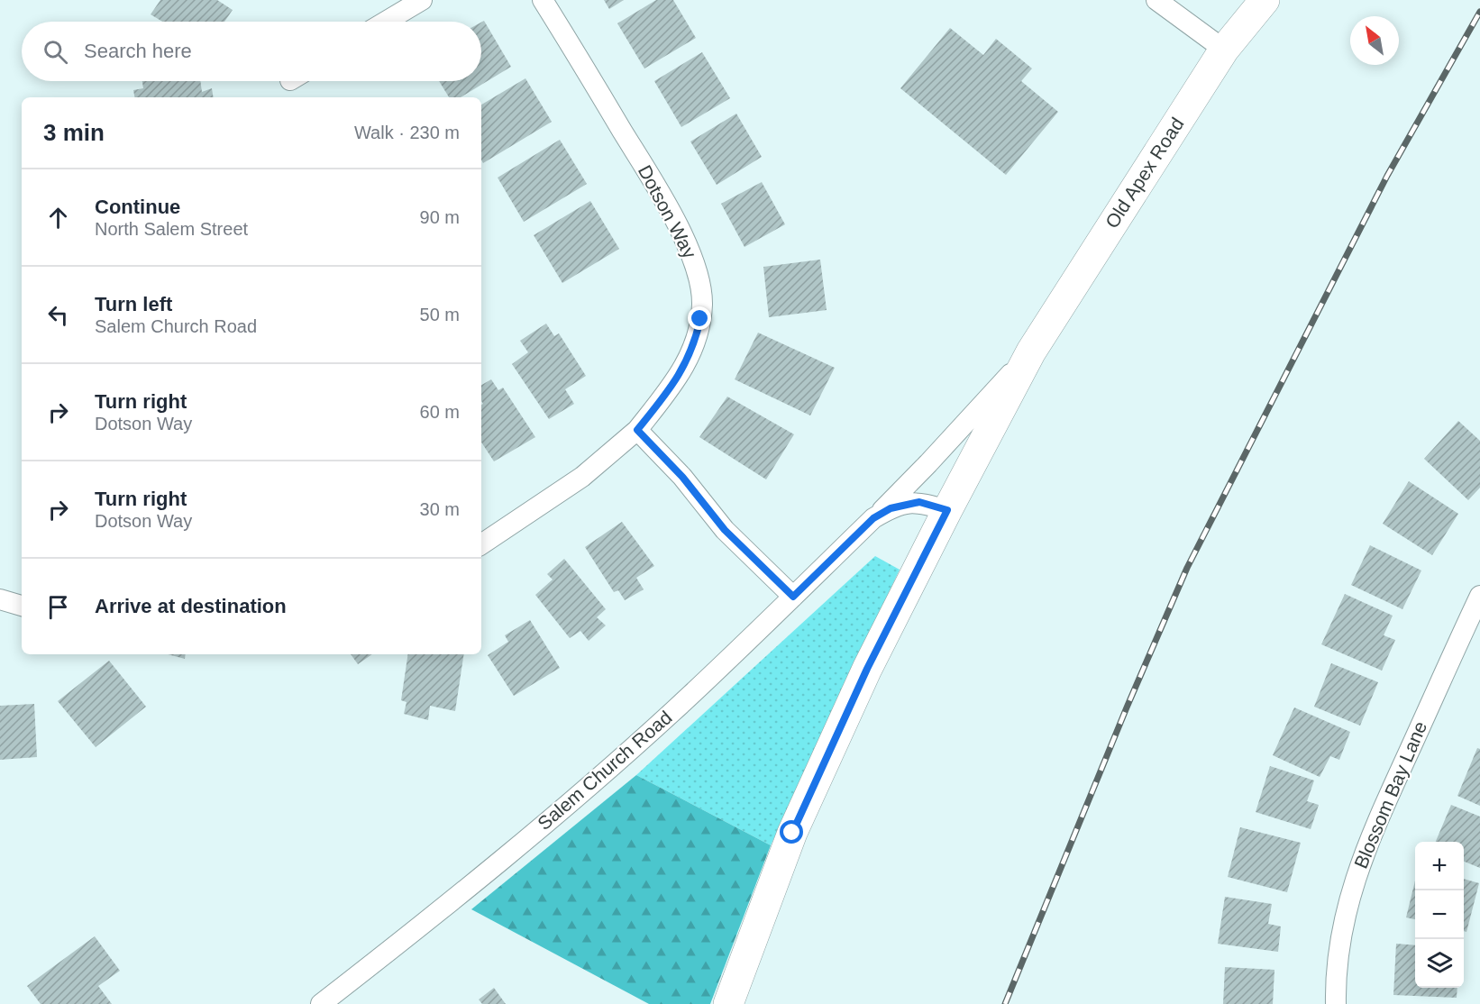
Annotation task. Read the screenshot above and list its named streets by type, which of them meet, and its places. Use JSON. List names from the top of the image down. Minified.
{"streets":{"main road":["Old Apex Road"],"street":["Dotson Way","Salem Church Road","Blossom Bay Lane"]},"crossings":[["Old Apex Road","Salem Church Road"]],"north":"top left","page":{"search":"Search here","heading":["3 min","Walk · 230 m"],"list":[["Continue","North Salem Street","90 m"],["Turn left","Salem Church Road","50 m"],["Turn right","Dotson Way","60 m"],["Turn right","Dotson Way","30 m"],"Arrive at destination"],"map_buttons":["+","−"]}}
